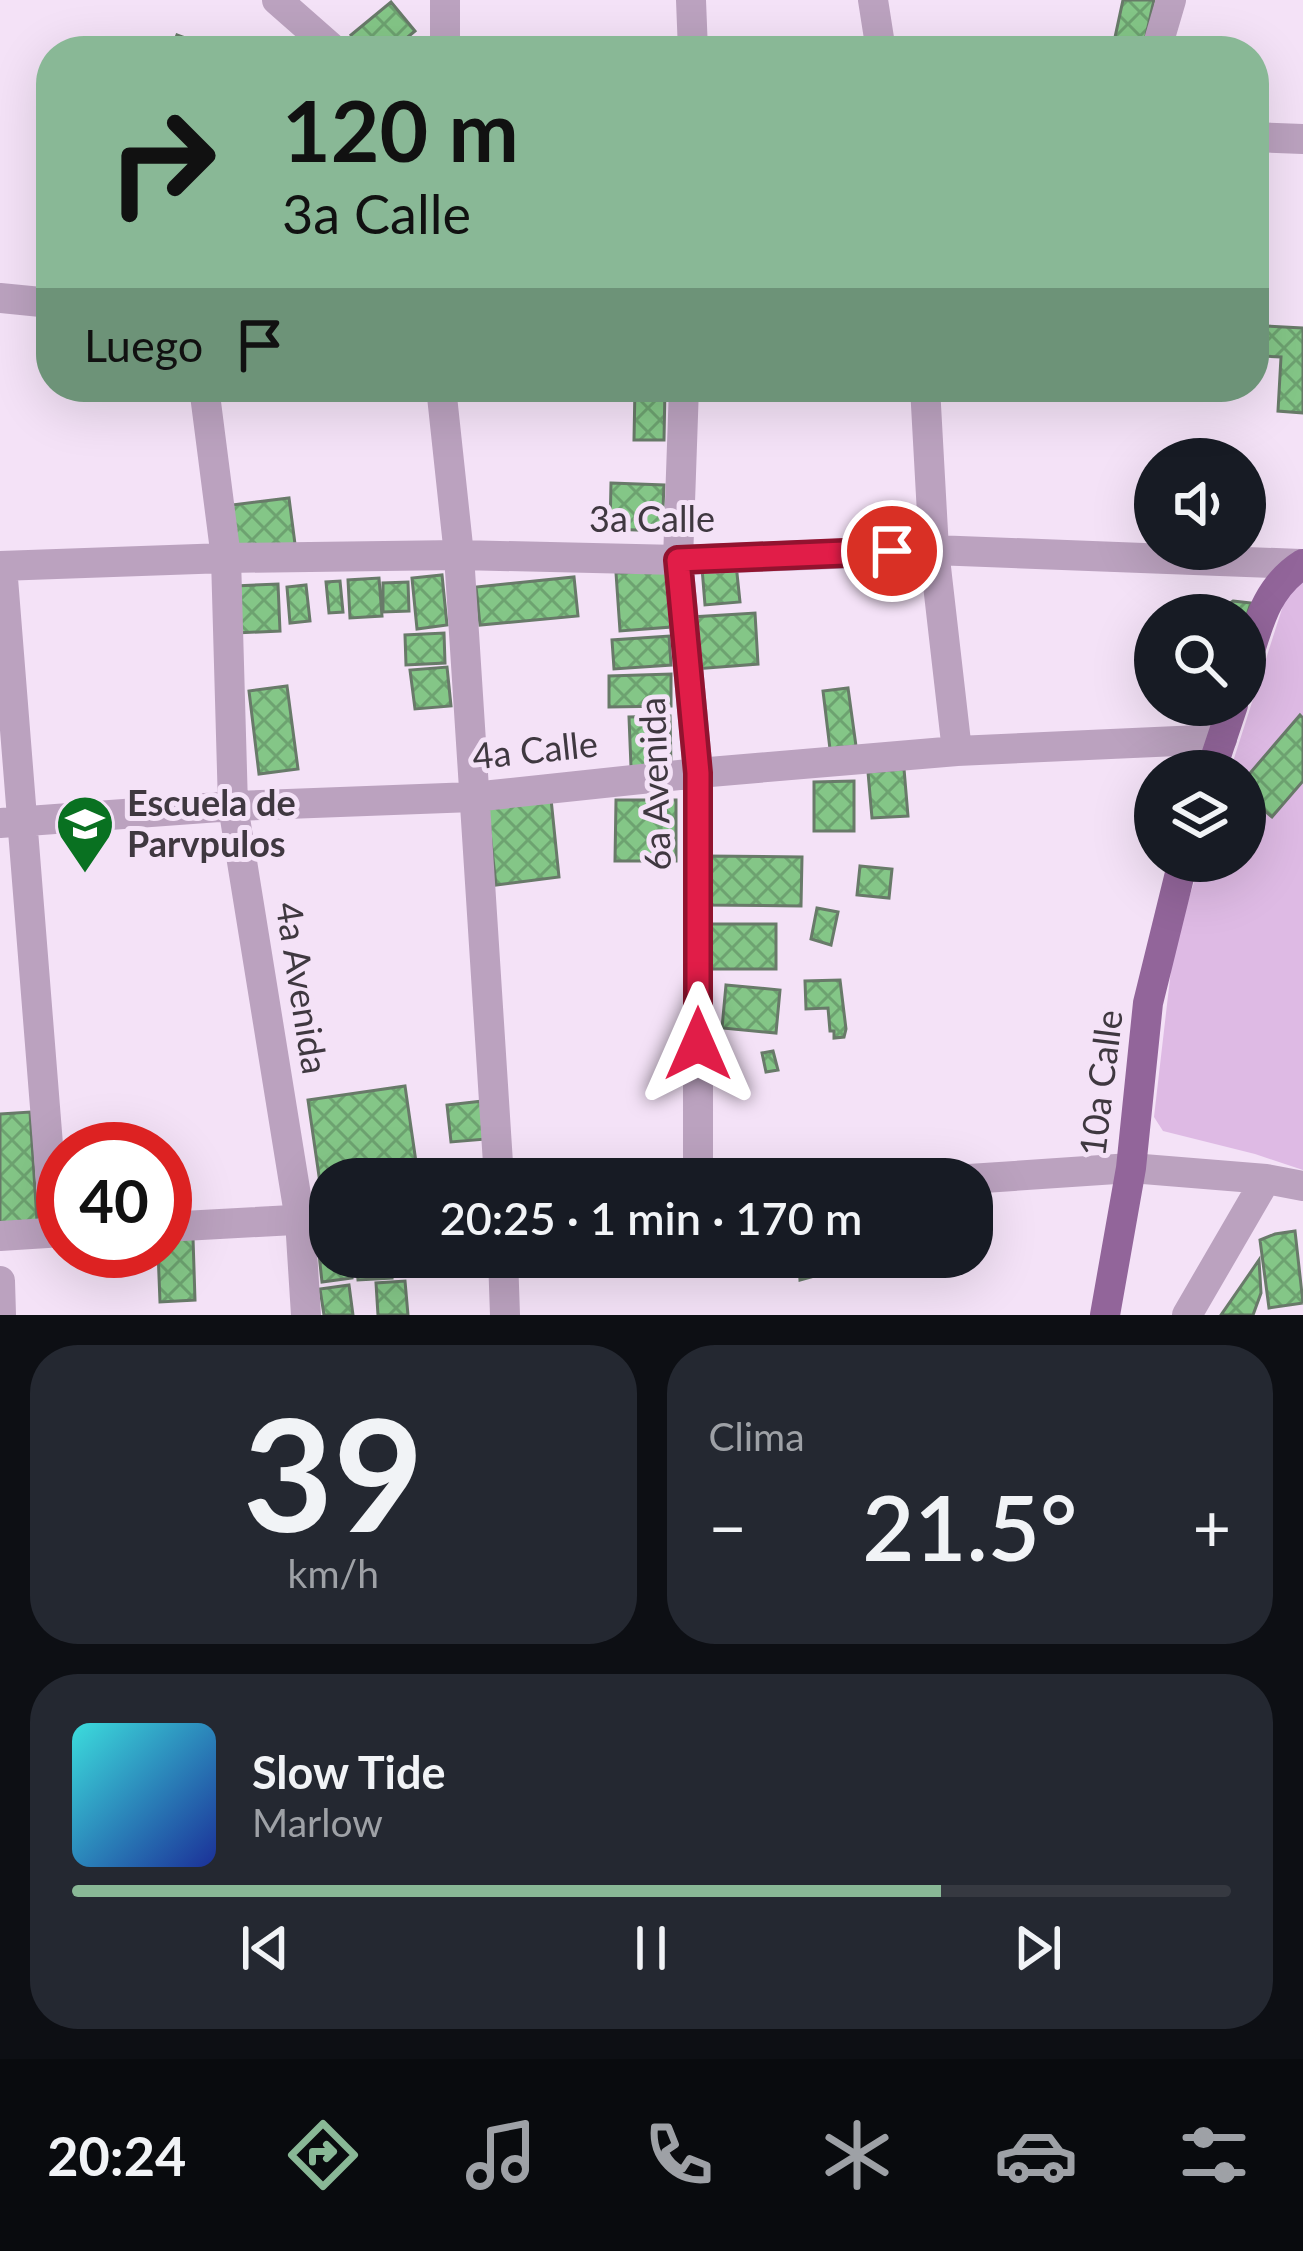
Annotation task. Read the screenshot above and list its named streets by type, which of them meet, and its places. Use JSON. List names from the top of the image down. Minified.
{"streets":{"main road":["10a Calle"],"street":["3a Calle","4a Calle","6a Avenida","4a Avenida"]},"crossings":[["3a Calle","6a Avenida"],["3a Calle","4a Avenida"],["4a Calle","6a Avenida"],["4a Calle","4a Avenida"]],"places":{"school or university":["Escuela de Parvpulos"]},"page":{"turn":["120 m","3a Calle"],"then":"Luego","limit":"40","trip":"20:25 · 1 min · 170 m","tile":[["39","km/h"],"Clima"],"heat":["−","21.5°","+"],"song":["Slow Tide","Marlow"],"tabs":"20:24"}}
